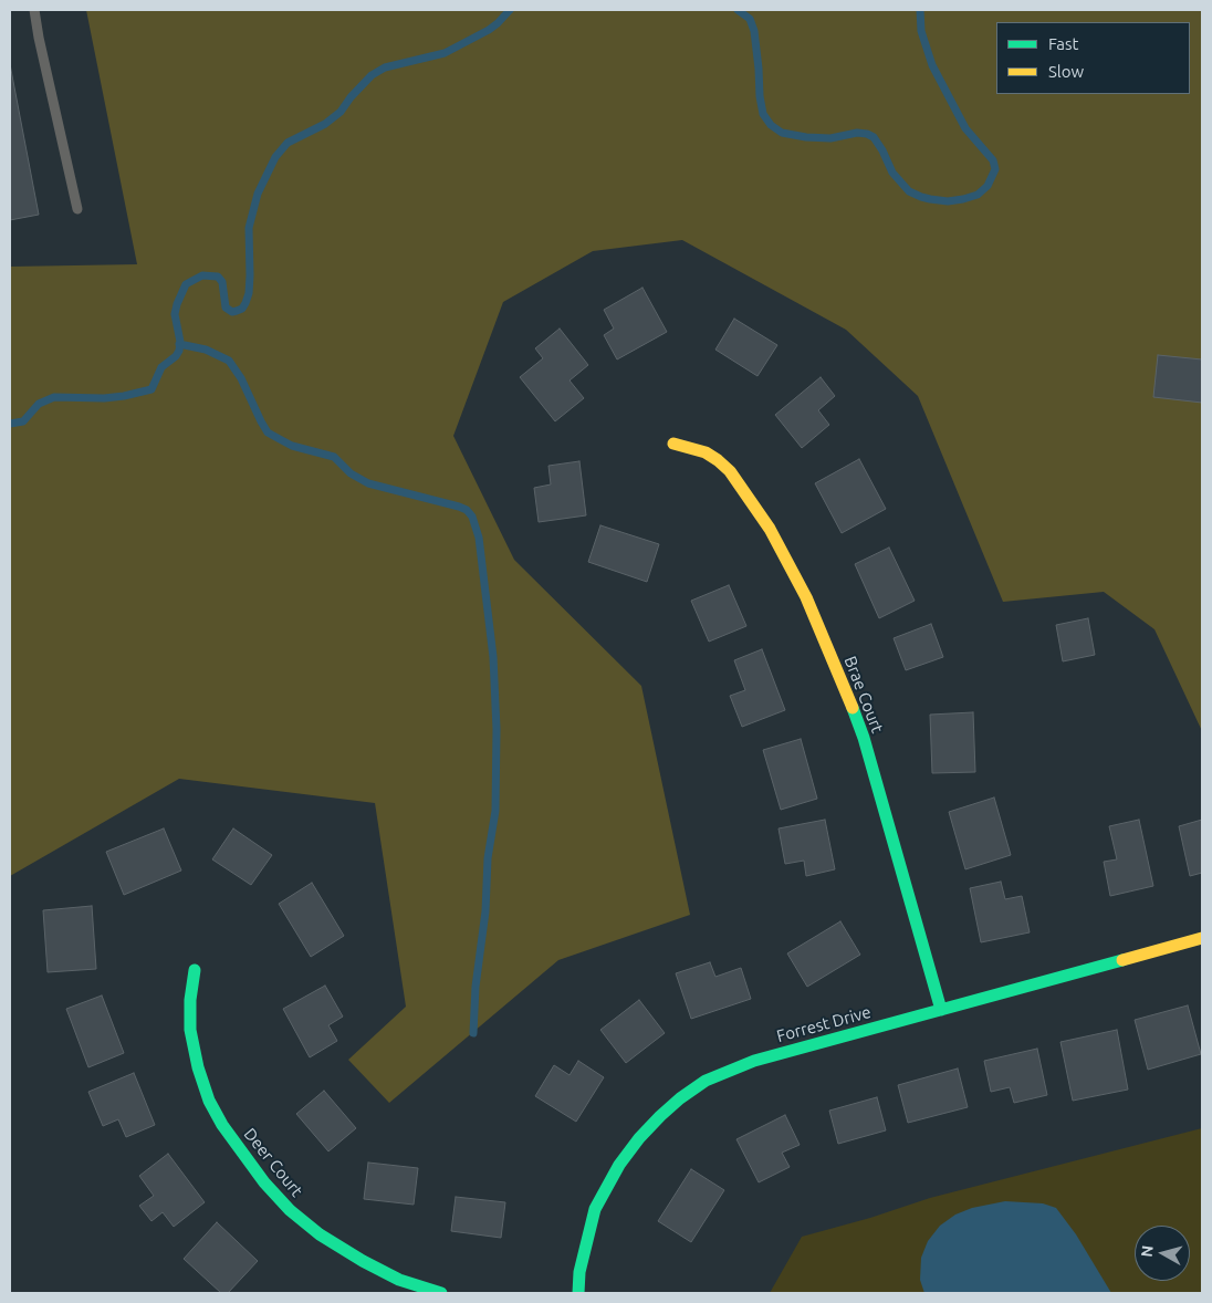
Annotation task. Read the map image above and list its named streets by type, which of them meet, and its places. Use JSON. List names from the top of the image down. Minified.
{"streets":{"street":["Brae Court","Forrest Drive","Deer Court"]},"crossings":[["Brae Court","Forrest Drive"]],"legend":["Fast","Slow"],"north":"left"}
